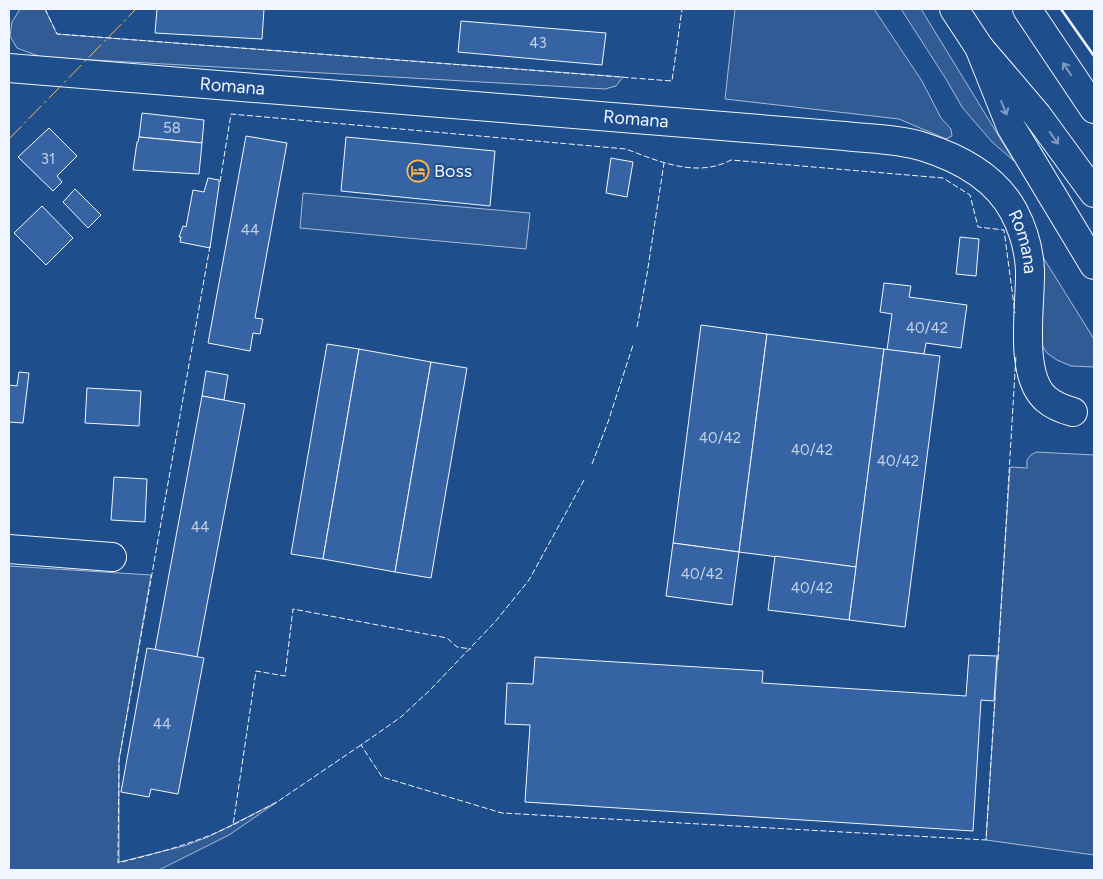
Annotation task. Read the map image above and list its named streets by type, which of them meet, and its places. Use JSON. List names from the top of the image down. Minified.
{"streets":{"street":["Romana"]},"places":{"hotel":["Boss"]},"house_numbers":["43","58","31","44","40/42","40/42","40/42","40/42","44","40/42","40/42","44"]}
